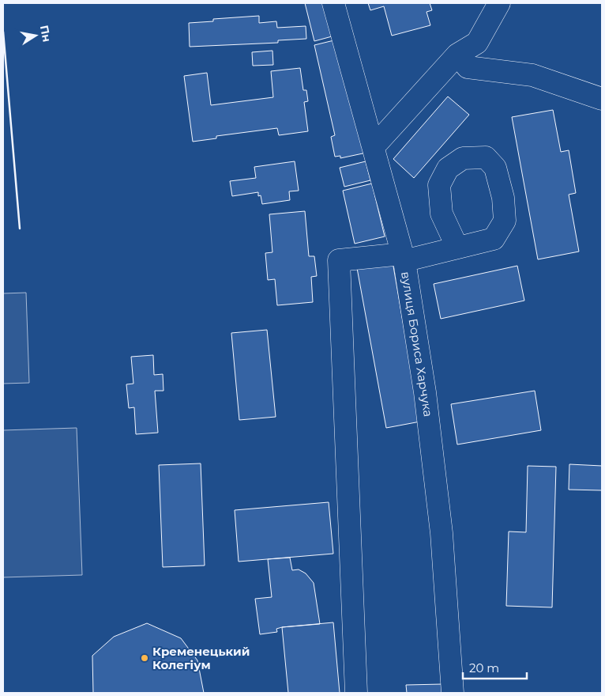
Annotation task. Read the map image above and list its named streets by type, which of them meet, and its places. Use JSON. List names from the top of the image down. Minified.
{"streets":{"street":["вулиця Бориса Харчука"]},"places":["Кременецький Колегіум"],"scale_bar":"20 m","north":"right"}
